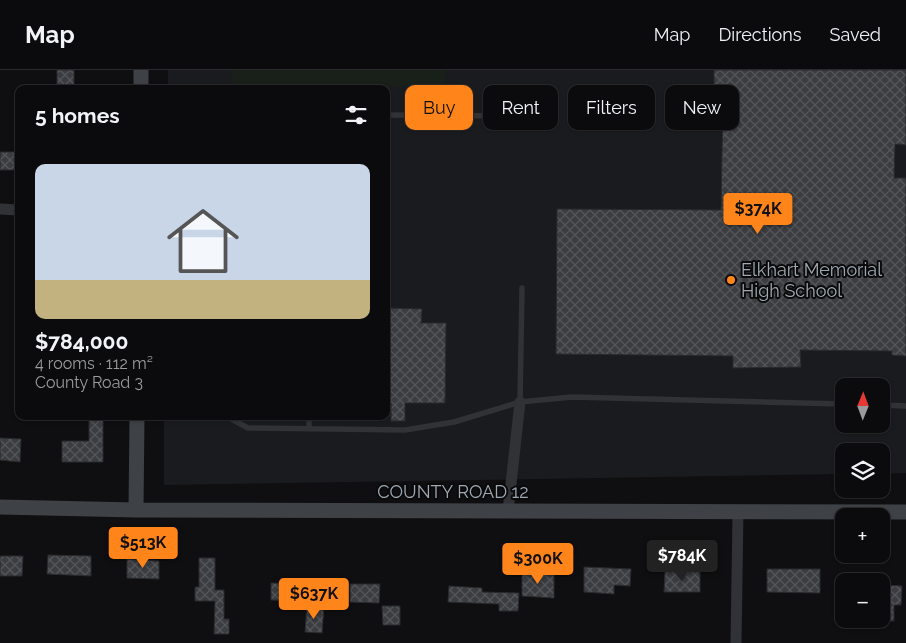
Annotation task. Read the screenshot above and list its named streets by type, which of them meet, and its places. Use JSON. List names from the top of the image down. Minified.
{"streets":{"main road":["COUNTY ROAD 12"]},"places":["Elkhart Memorial High School"],"north":"top","page":{"header":"Map","nav":["Map","Directions","Saved"],"chip":["Buy","Rent","Filters","New"],"heading":"5 homes","list":[{"name":"$784,000","note":"4 rooms · 112 m² · County Road 3"}],"price":["$374K","$513K","$784K","$300K","$637K"],"map_buttons":["+","−"]}}
